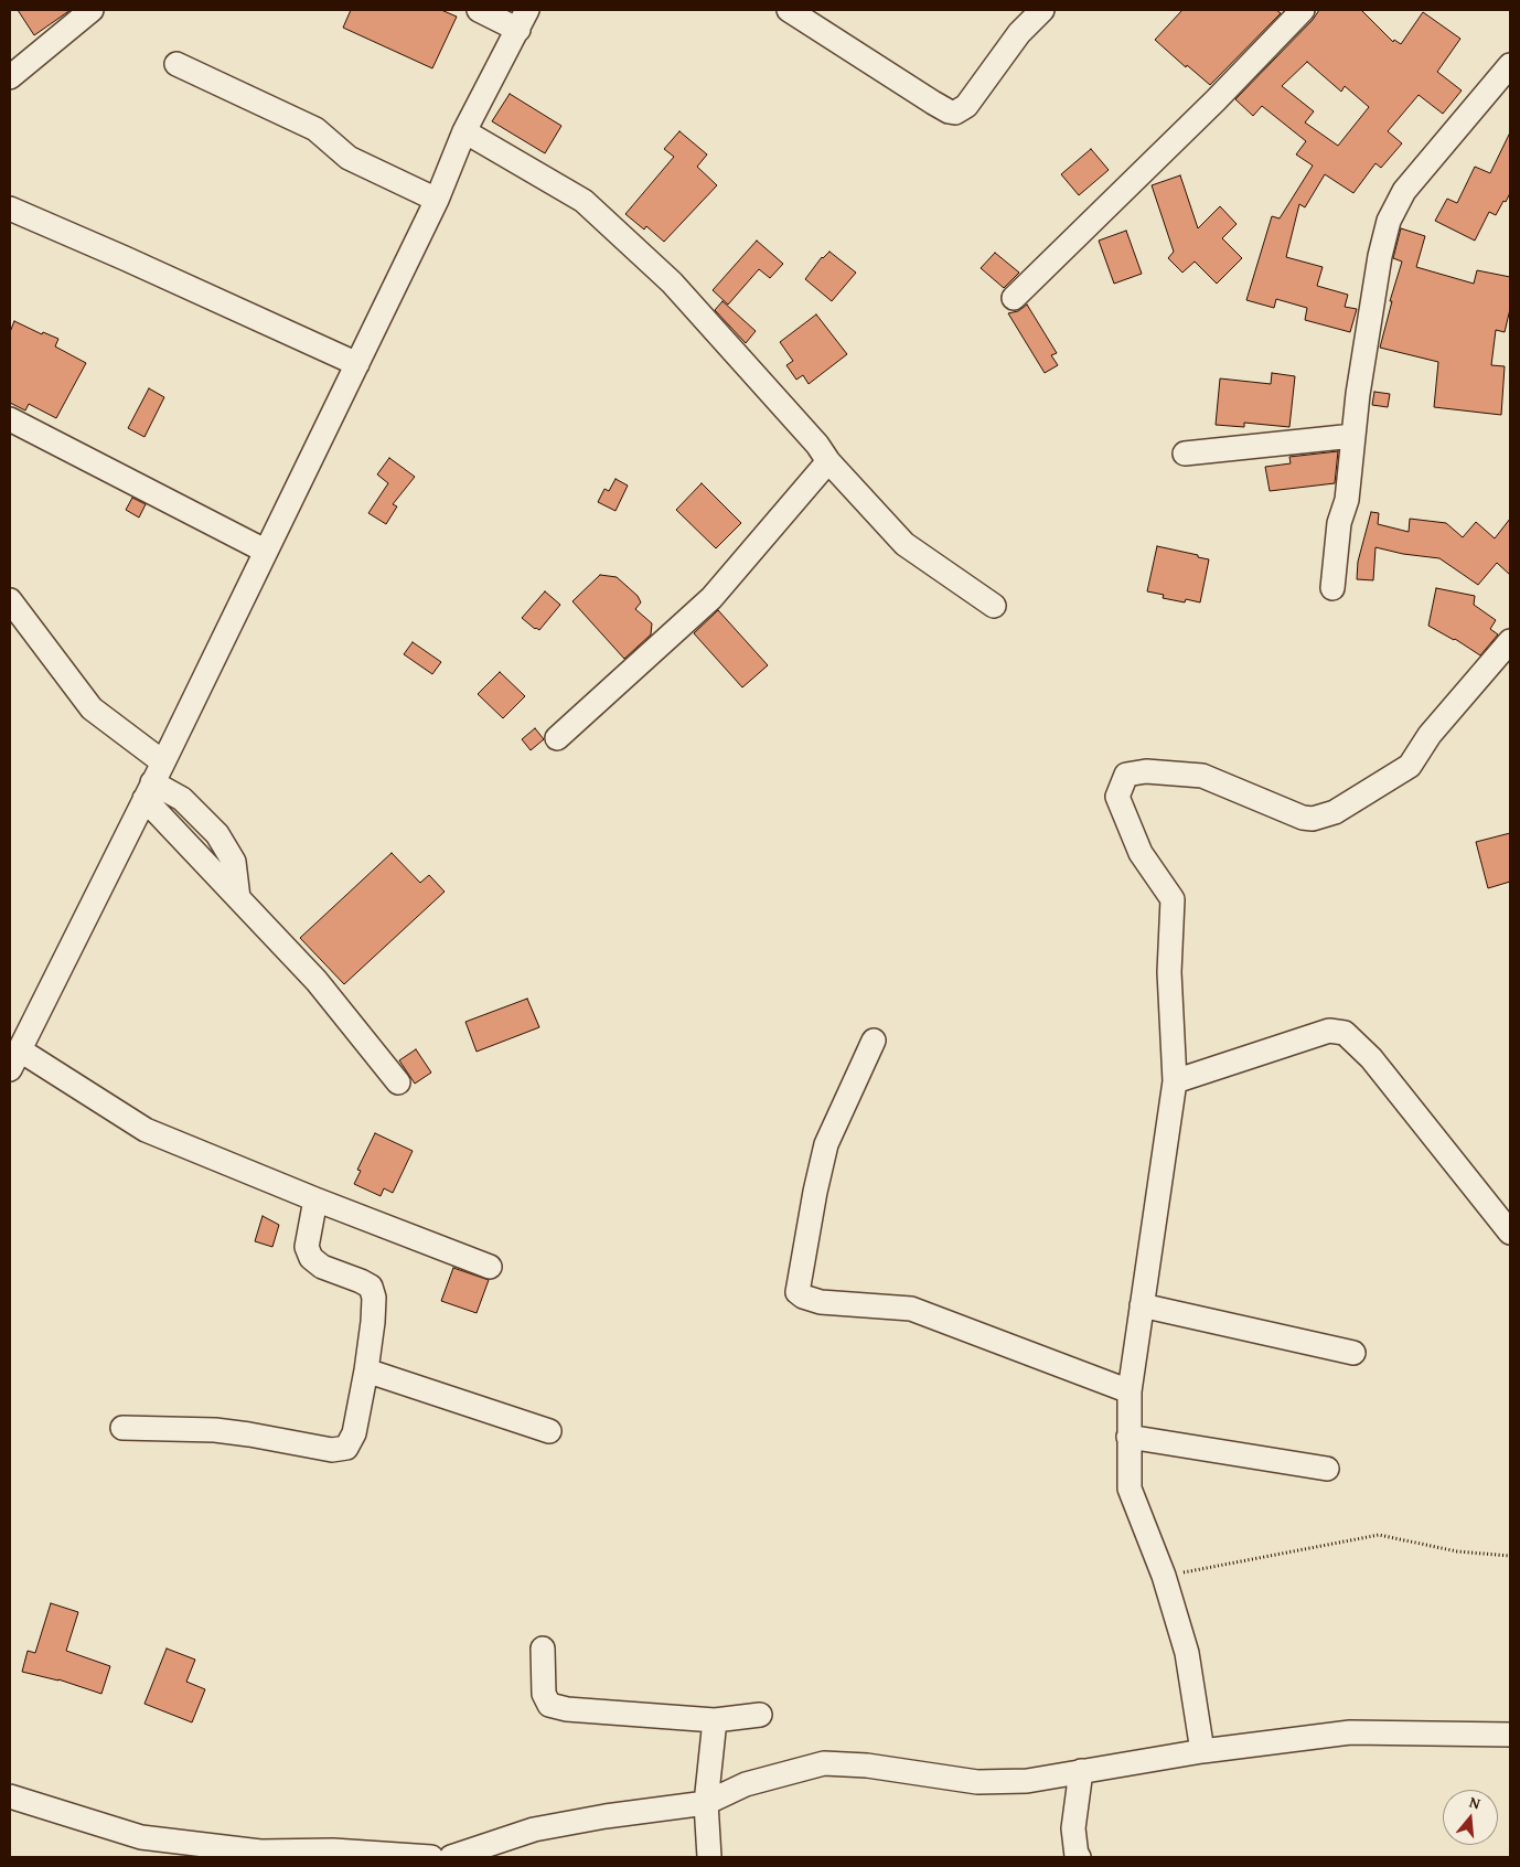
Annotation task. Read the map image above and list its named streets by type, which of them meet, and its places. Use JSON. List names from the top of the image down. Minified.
{"north":"top"}
